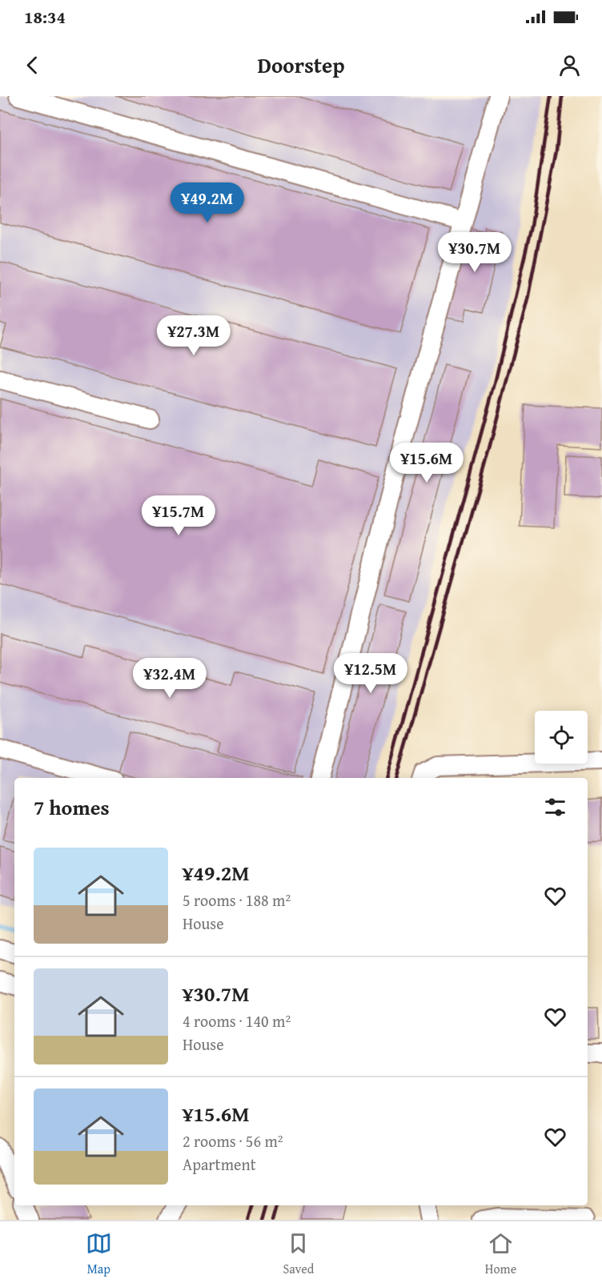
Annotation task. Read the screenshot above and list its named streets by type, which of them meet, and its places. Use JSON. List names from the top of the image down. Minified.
{"page":{"status":"18:34","header":"Doorstep","price":["¥49.2M","¥30.7M","¥27.3M","¥15.6M","¥15.7M","¥12.5M","¥32.4M"],"heading":"7 homes","list":[{"name":"¥49.2M","note":"5 rooms · 188 m² · House"},{"name":"¥30.7M","note":"4 rooms · 140 m² · House"},{"name":"¥15.6M","note":"2 rooms · 56 m² · Apartment"}],"tabs":["Map","Saved","Home"]}}
